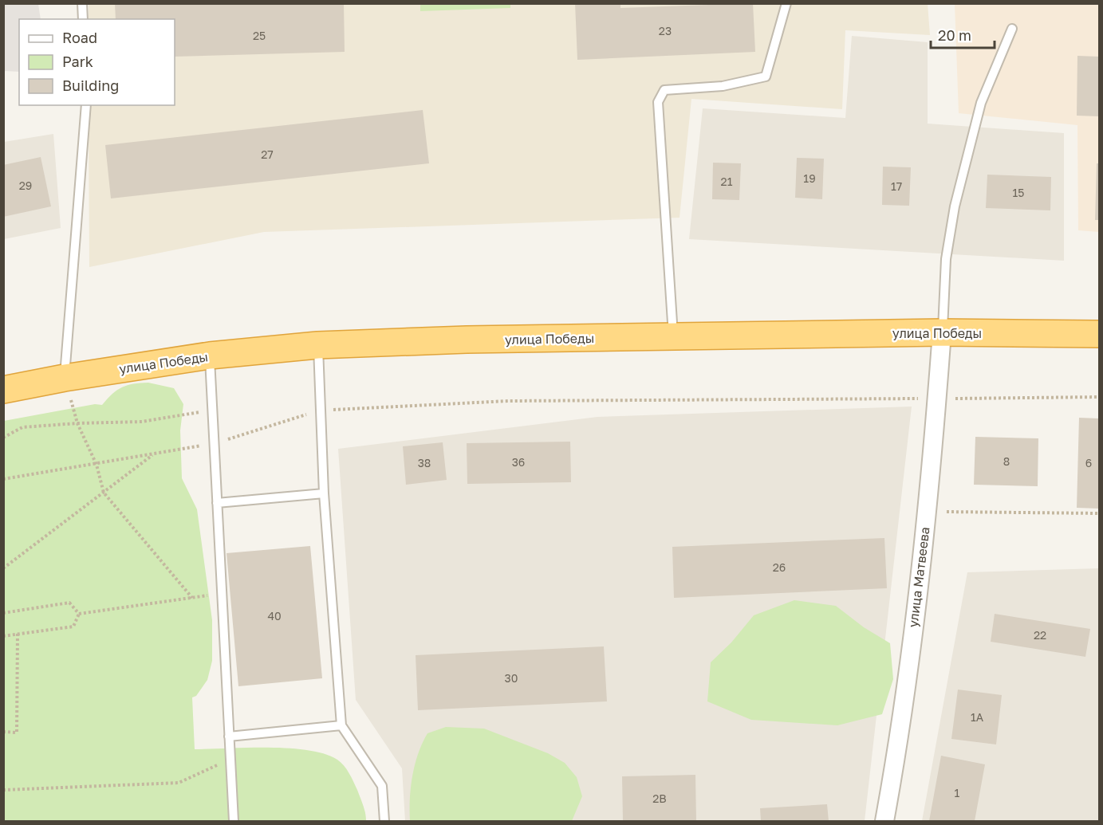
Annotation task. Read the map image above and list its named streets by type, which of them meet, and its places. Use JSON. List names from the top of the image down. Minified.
{"streets":{"highway":["улица Победы"],"street":["улица Матвеева"]},"crossings":[["улица Победы","улица Матвеева"]],"house_numbers":["23","25","27","19","21","29","17","15","8","36","38","6","26","40","22","30","1А","1","2В"],"legend":["Road","Park","Building"],"scale_bar":"20 m"}
